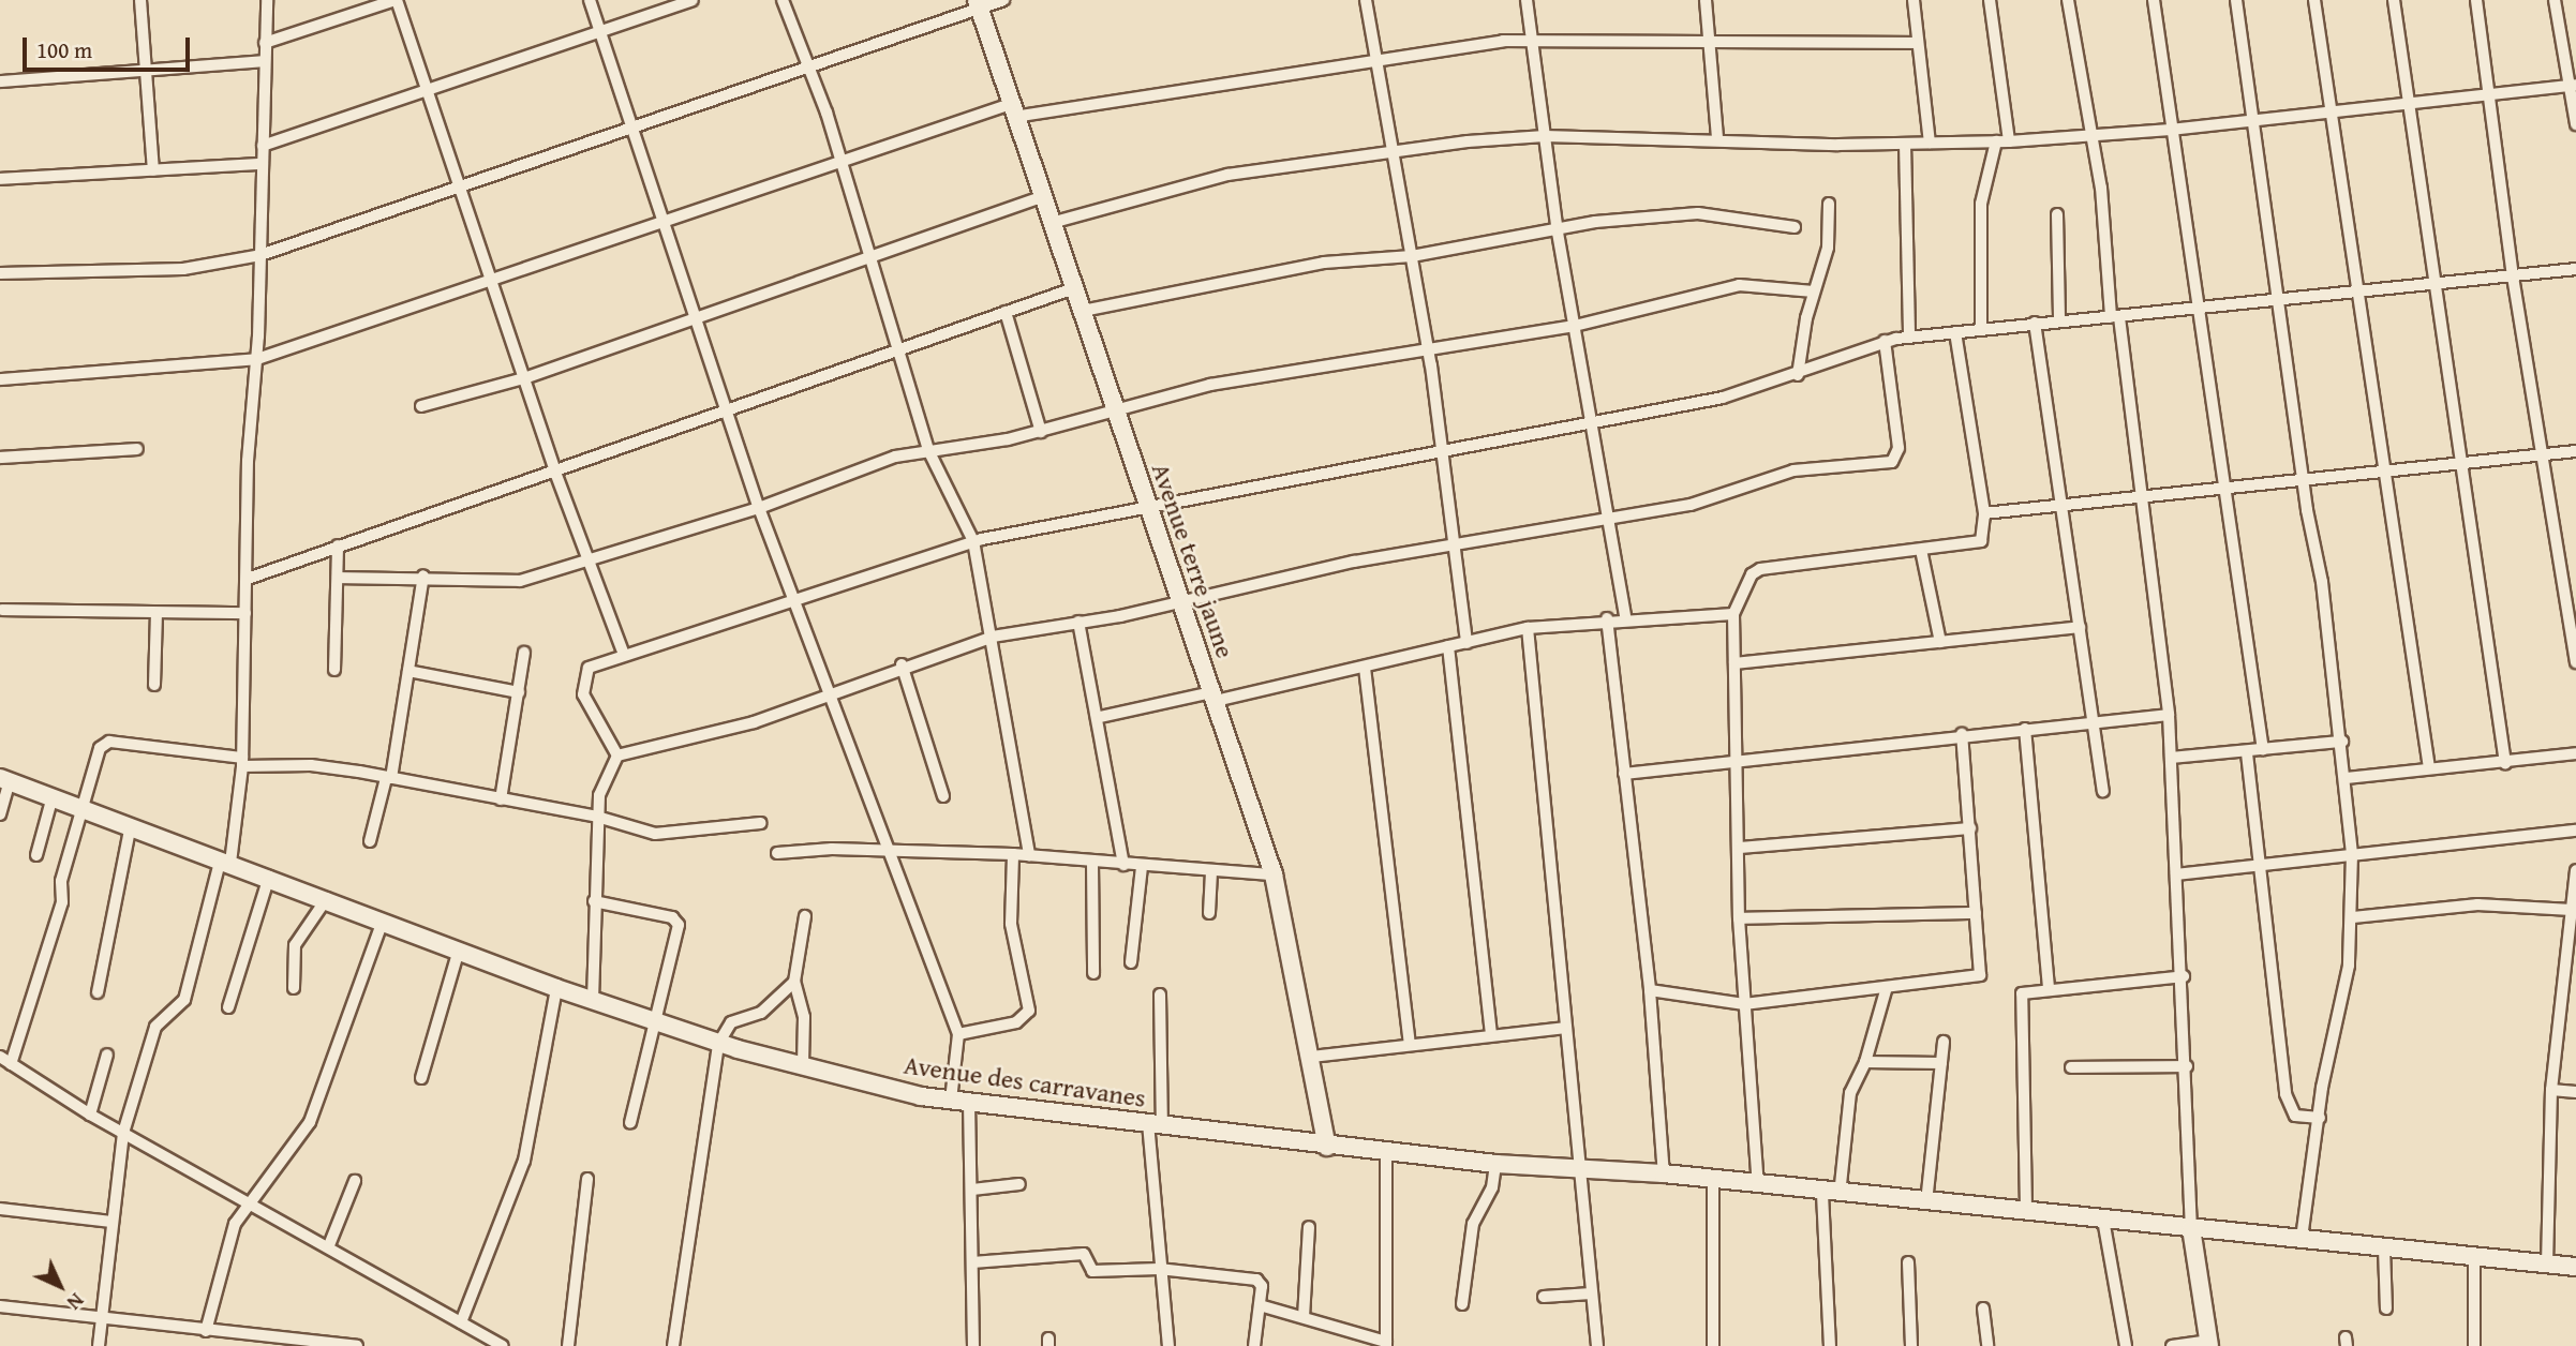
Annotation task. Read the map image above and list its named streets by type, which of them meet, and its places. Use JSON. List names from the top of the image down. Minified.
{"streets":{"street":["Avenue terre jaune","Avenue des carravanes"]},"crossings":[["Avenue terre jaune","Avenue des carravanes"]],"scale_bar":"100 m","north":"bottom right"}
